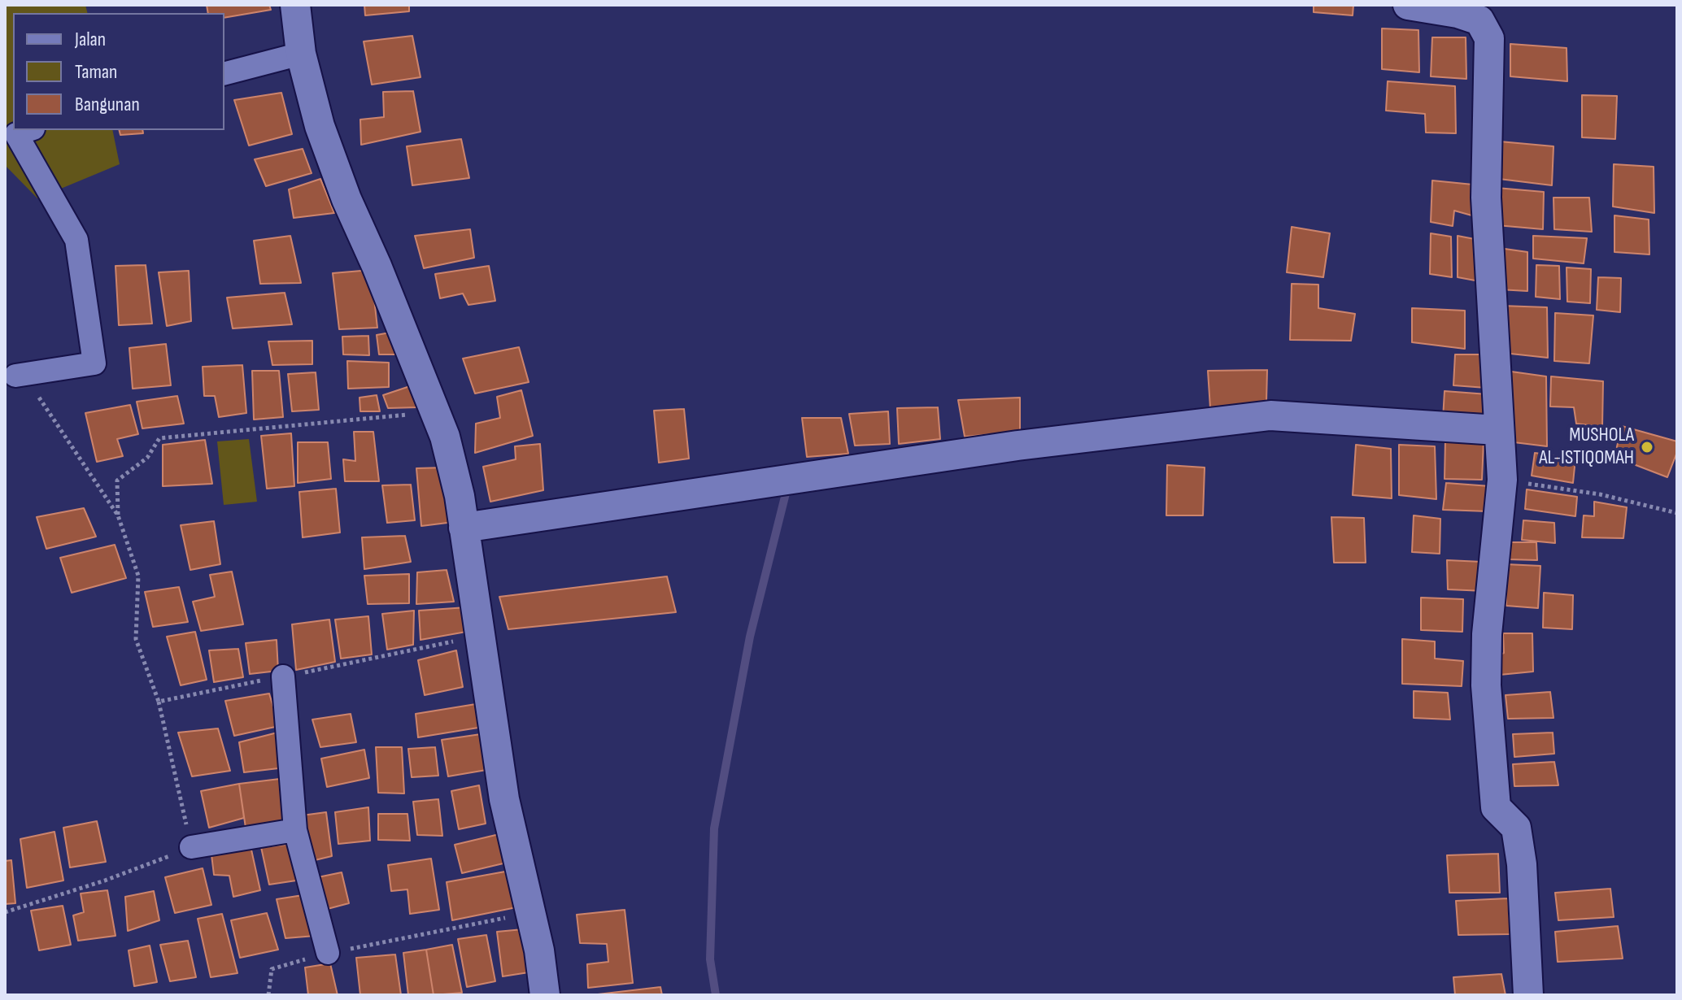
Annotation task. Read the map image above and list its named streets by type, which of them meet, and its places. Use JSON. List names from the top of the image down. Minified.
{"places":["MUSHOLA AL-ISTIQOMAH"],"legend":["Jalan","Taman","Bangunan"]}
